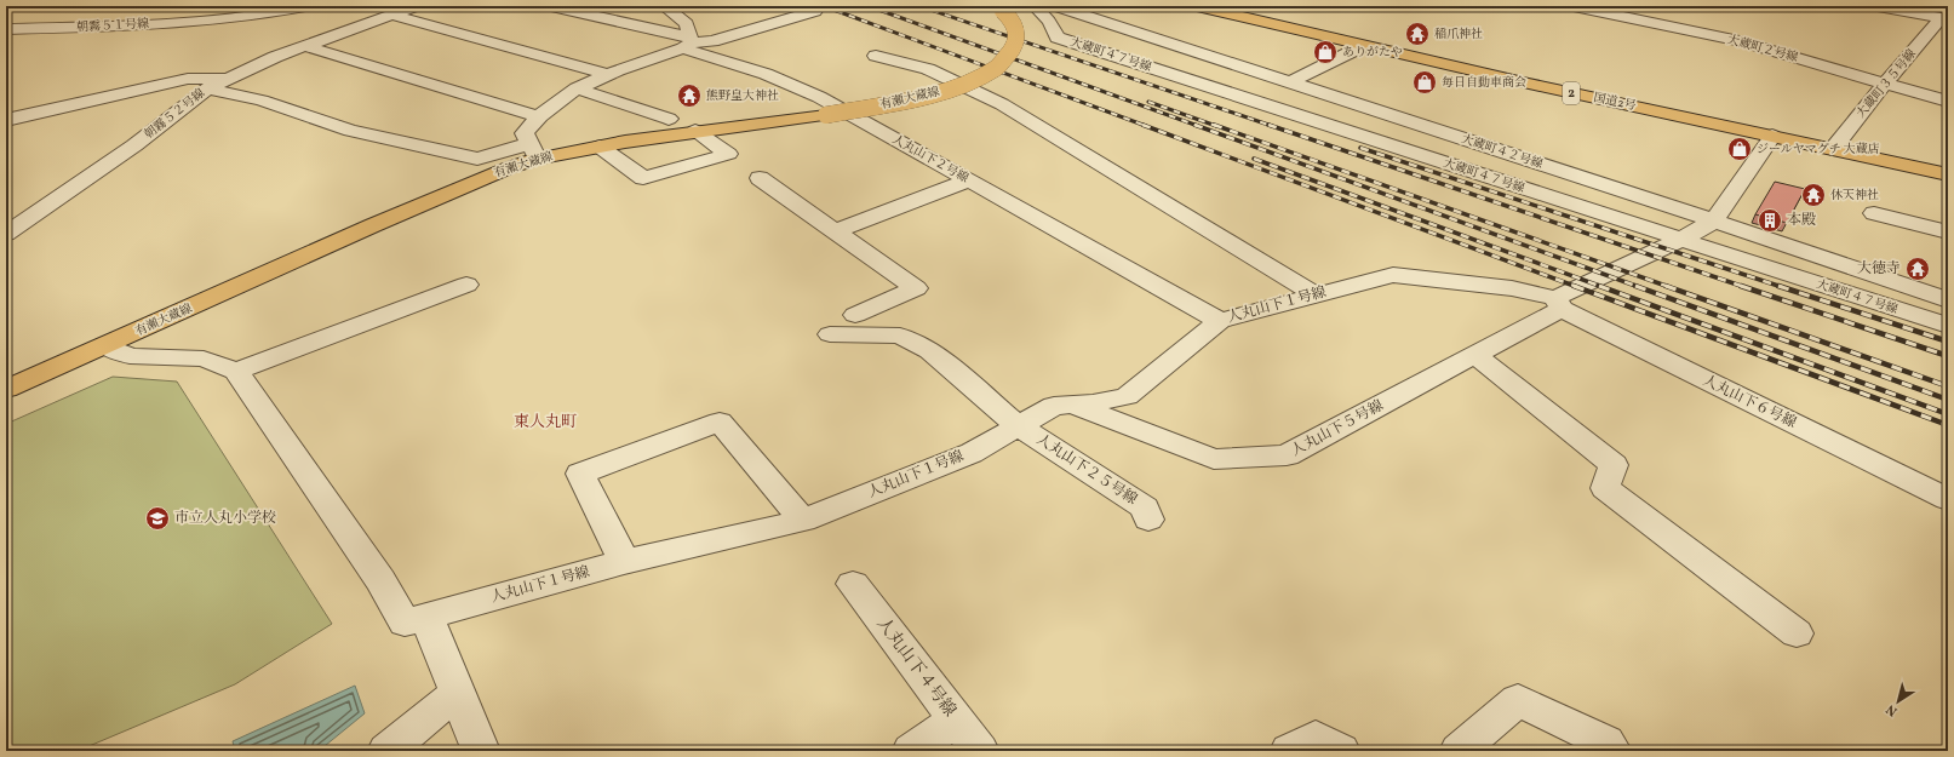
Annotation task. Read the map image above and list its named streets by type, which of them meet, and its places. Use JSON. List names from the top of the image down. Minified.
{"streets":{"main road":["2","有瀬大蔵線","国道2号"],"street":["朝霧５１号線","大蔵町２号線","大蔵町４７号線","大蔵町３５号線","朝霧５２号線","大蔵町４２号線","人丸山下２号線","人丸山下１号線","人丸山下６号線","人丸山下５号線","人丸山下２５号線","人丸山下４号線"]},"crossings":[["大蔵町２号線","大蔵町３５号線"],["大蔵町３５号線","国道2号"],["人丸山下２号線","人丸山下１号線"],["人丸山下１号線","人丸山下６号線"],["人丸山下１号線","人丸山下５号線"],["人丸山下１号線","人丸山下２５号線"],["人丸山下６号線","人丸山下５号線"]],"districts":["東人丸町"],"places":{"temple":["稲爪神社","熊野皇大神社","休天神社","大徳寺"],"shop":["ありがたや","毎日自動車商会","ジールヤマグチ 大蔵店"],"building":["本殿"],"school or university":["市立人丸小学校"]},"north":"bottom left"}
